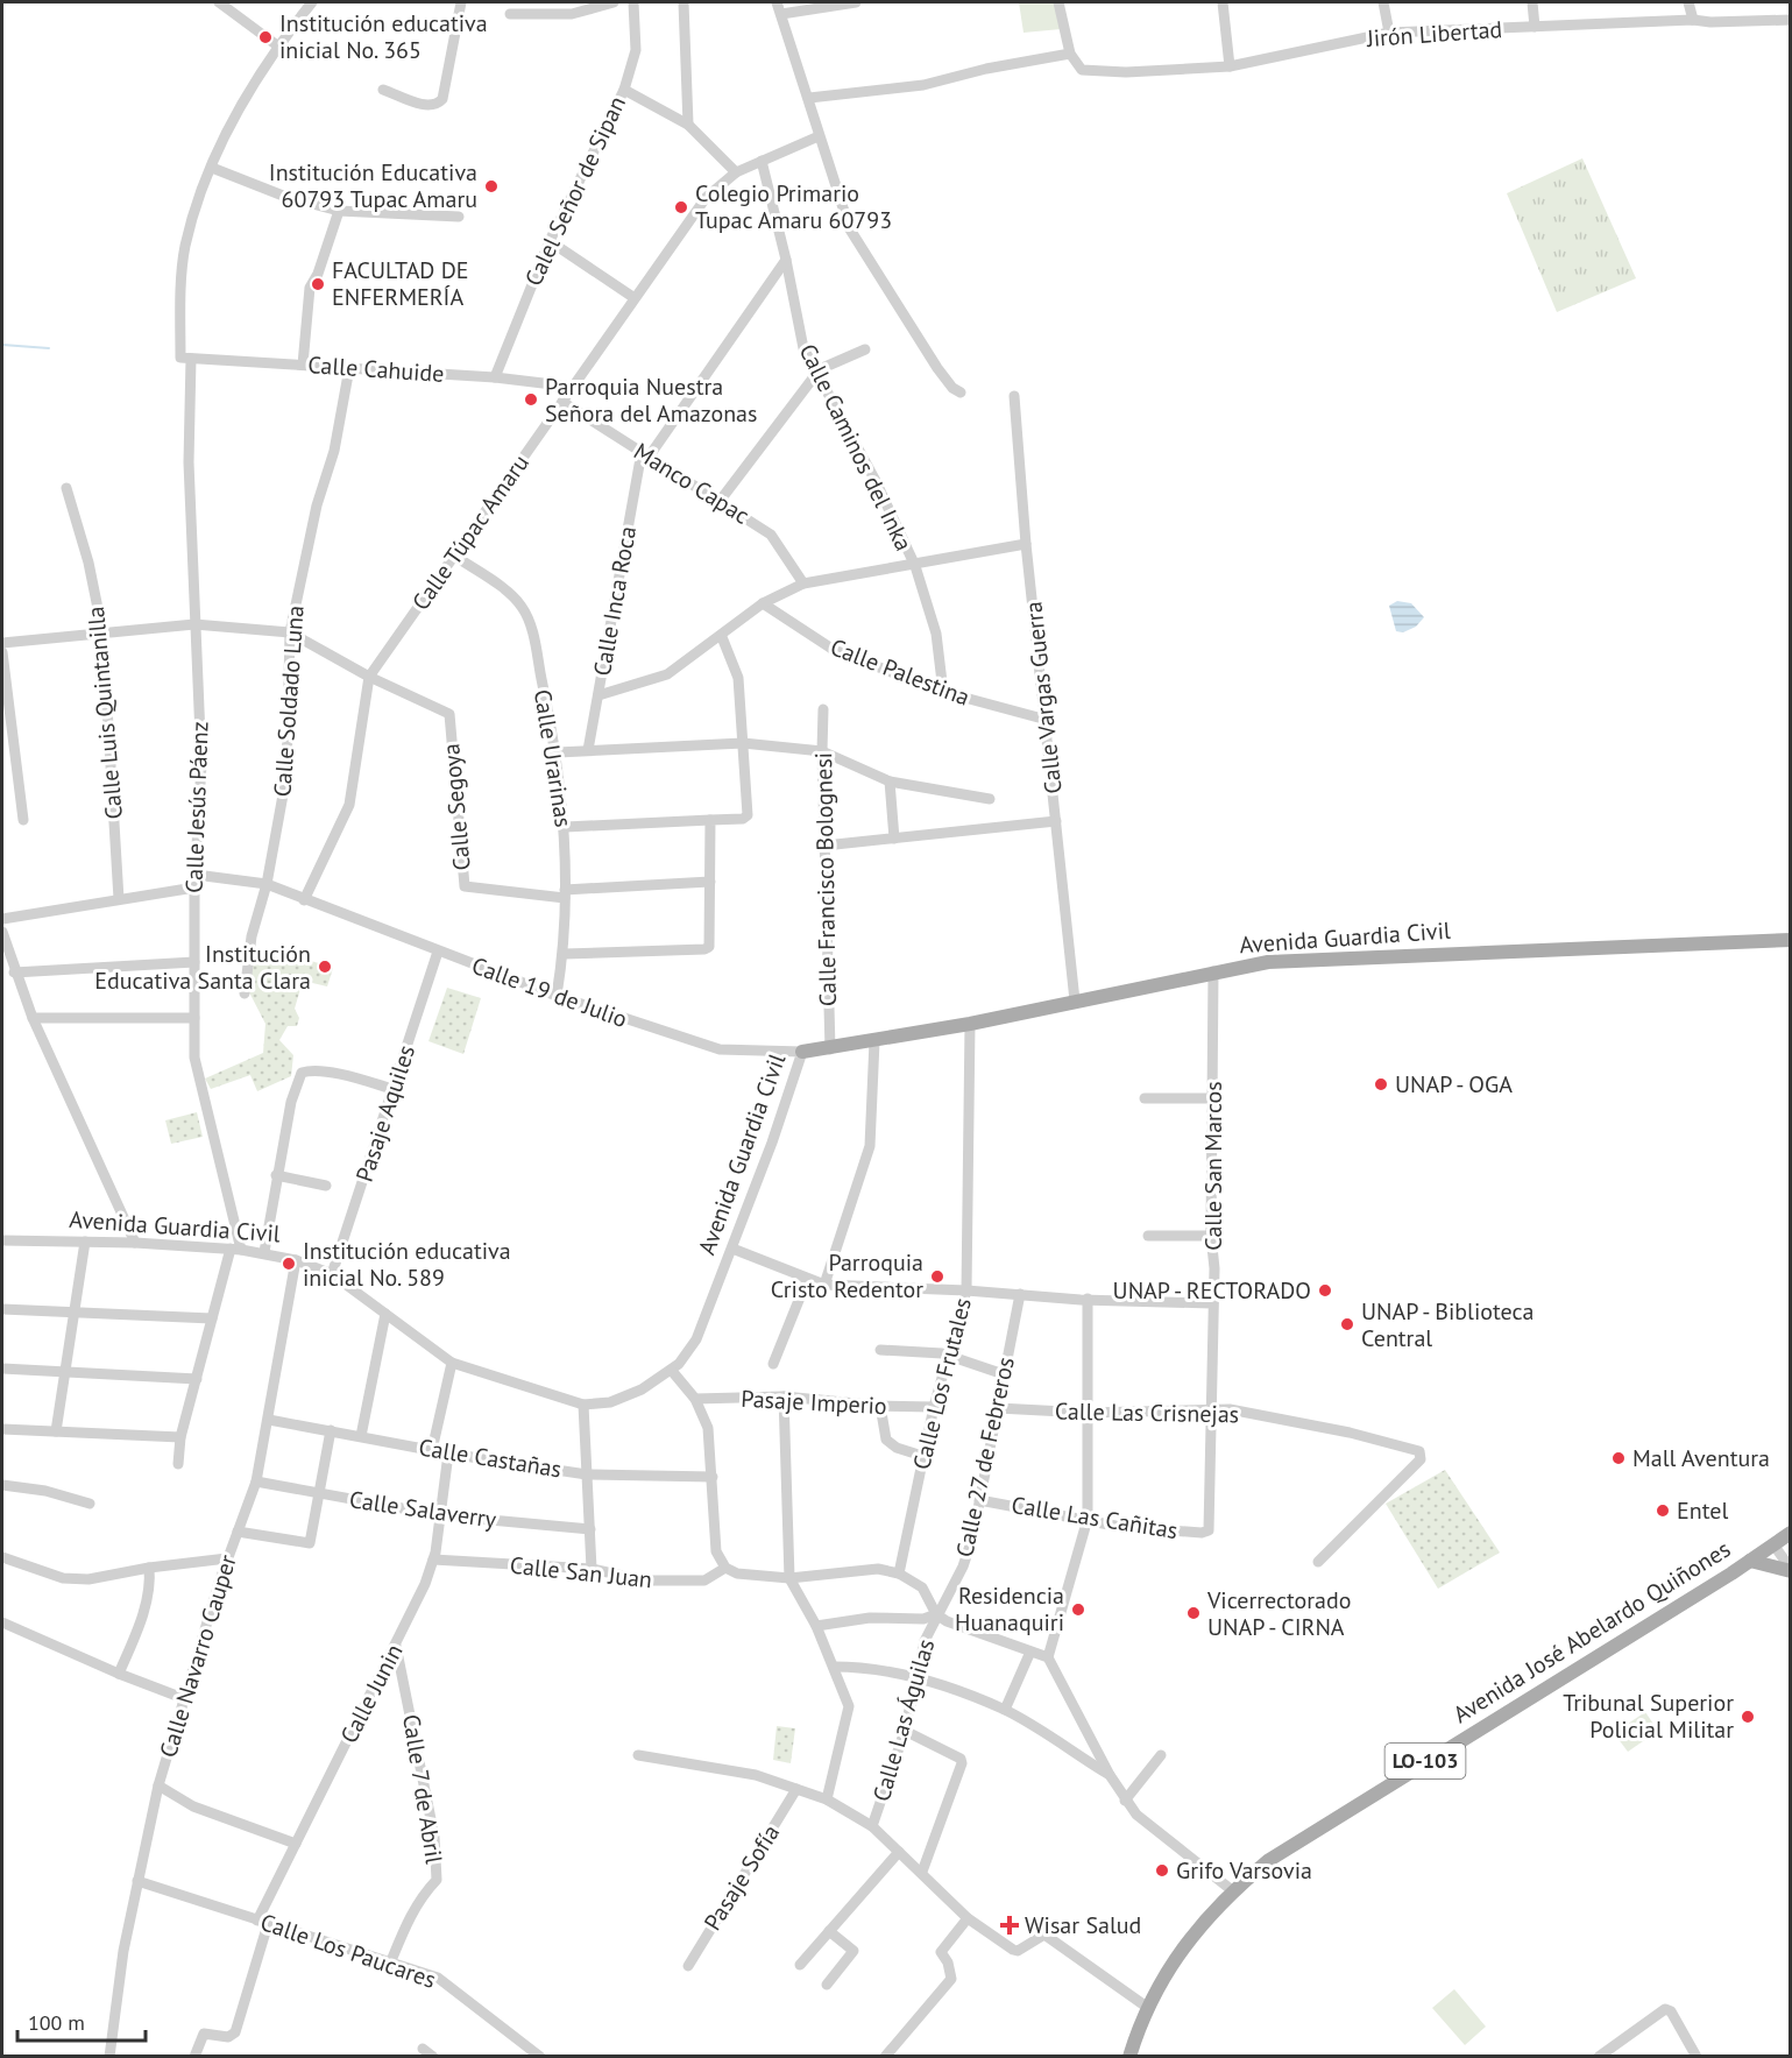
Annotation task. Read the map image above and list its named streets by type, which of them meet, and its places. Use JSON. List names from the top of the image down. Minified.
{"streets":{"main road":["Avenida Guardia Civil","Avenida José Abelardo Quiñones","LO-103"],"street":["Jirón Libertad","Calel Señor de Sipan","Calle Cahuide","Calle Caminos del Inka","Manco Capac","Calle Túpac Amaru","Calle Inca Roca","Calle Palestina","Calle Vargas Guerra","Calle Soldado Luna","Calle Luis Quintanilla","Calle Urarinas","Calle Jesús Páenz","Calle Segoya","Calle Francisco Bolognesi","Calle 19 de Julio","Pasaje Aquiles","Calle San Marcos","Calle Los Frutales","Pasaje Imperio","Calle Las Crisnejas","Calle 27 de Febreros","Calle Castañas","Calle Salaverry","Calle Las Cañitas","Calle San Juan","Calle Navarro Cauper","Calle Junin","Calle Las Águilas","Calle 7 de Abril","Pasaje Sofía","Calle Los Paucares"]},"crossings":[["Calel Señor de Sipan","Calle Cahuide"],["Calle Cahuide","Calle Túpac Amaru"],["Calle Cahuide","Calle Soldado Luna"],["Calle Cahuide","Calle Jesús Páenz"],["Calle Caminos del Inka","Calle Túpac Amaru"],["Calle Caminos del Inka","Calle Inca Roca"],["Calle Caminos del Inka","Calle Palestina"],["Manco Capac","Calle Túpac Amaru"],["Manco Capac","Calle Inca Roca"],["Calle Túpac Amaru","Calle Urarinas"],["Calle Túpac Amaru","Calle Segoya"],["Calle Palestina","Calle Vargas Guerra"],["Calle Vargas Guerra","Avenida Guardia Civil"],["Calle Soldado Luna","Calle 19 de Julio"],["Calle Urarinas","Calle Segoya"],["Calle Urarinas","Calle 19 de Julio"],["Calle Jesús Páenz","Avenida Guardia Civil"],["Calle Jesús Páenz","Calle 19 de Julio"],["Calle Francisco Bolognesi","Avenida Guardia Civil"],["Avenida Guardia Civil","Calle 19 de Julio"],["Avenida Guardia Civil","Pasaje Aquiles"],["Avenida Guardia Civil","Calle San Marcos"],["Avenida Guardia Civil","Calle Los Frutales"],["Avenida Guardia Civil","Calle Navarro Cauper"],["Calle 19 de Julio","Pasaje Aquiles"],["Calle San Marcos","Calle Las Crisnejas"],["Calle San Marcos","Calle Las Cañitas"],["Calle Los Frutales","Pasaje Imperio"],["Calle Las Crisnejas","Calle 27 de Febreros"],["Calle 27 de Febreros","Calle Las Cañitas"],["Calle 27 de Febreros","Calle Las Águilas"],["Calle Castañas","Calle Navarro Cauper"],["Calle Castañas","Calle Junin"],["Calle Salaverry","Calle Navarro Cauper"],["Calle Salaverry","Calle Junin"],["Calle San Juan","Calle Junin"],["Calle Navarro Cauper","Calle Los Paucares"],["Calle Junin","Calle 7 de Abril"],["Calle Junin","Calle Los Paucares"],["Calle 7 de Abril","Calle Los Paucares"]],"places":{"other":["Institución educativa inicial No. 365","Institución Educativa 60793 Tupac Amaru","Colegio Primario Tupac Amaru 60793","FACULTAD DE ENFERMERÍA","Parroquia Nuestra Señora del Amazonas","Institución Educativa Santa Clara","UNAP - OGA","Institución educativa inicial No. 589","Parroquia Cristo Redentor","UNAP - RECTORADO","UNAP - Biblioteca Central","Mall Aventura","Entel","Residencia Huanaquiri","Vicerrectorado UNAP - CIRNA","Tribunal Superior Policial Militar","Grifo Varsovia"],"health":["Wisar Salud"]},"scale_bar":"100 m"}
